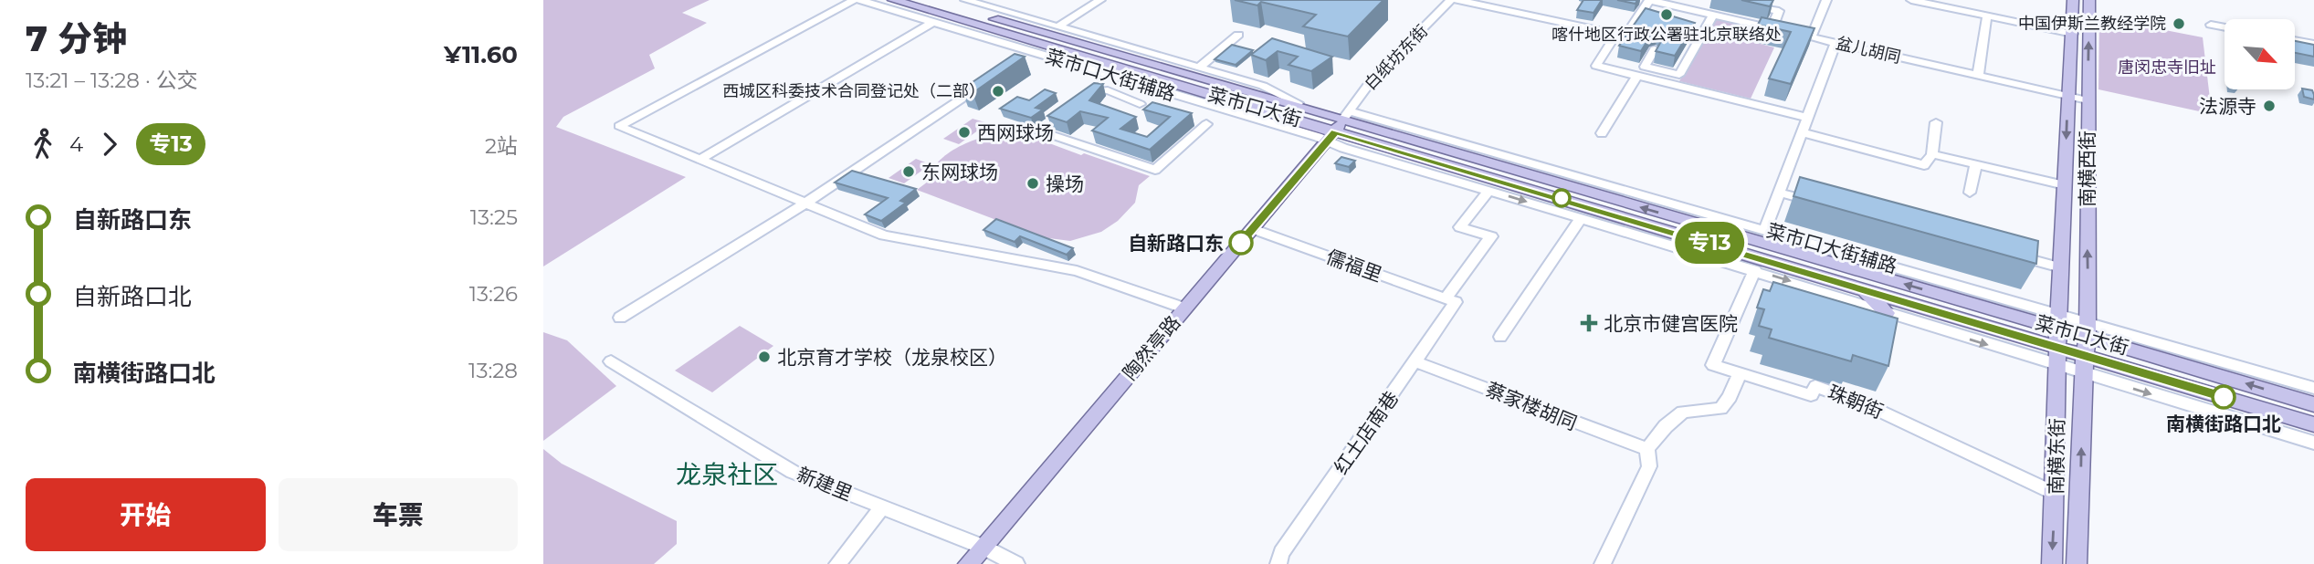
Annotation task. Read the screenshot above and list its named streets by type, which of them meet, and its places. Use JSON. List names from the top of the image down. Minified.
{"streets":{"main road":["菜市口大街","南横西街","陶然亭路","南横东街"],"street":["盆儿胡同","白纸坊东街","菜市口大街辅路","儒福里","珠朝街","蔡家楼胡同","红土店南巷","新建里"]},"crossings":[["盆儿胡同","南横西街"],["白纸坊东街","菜市口大街辅路"],["白纸坊东街","菜市口大街"],["白纸坊东街","陶然亭路"],["菜市口大街辅路","菜市口大街"],["菜市口大街辅路","南横西街"],["菜市口大街辅路","陶然亭路"],["菜市口大街辅路","珠朝街"],["菜市口大街辅路","红土店南巷"],["菜市口大街辅路","南横东街"],["菜市口大街","南横西街"],["菜市口大街","陶然亭路"],["菜市口大街","南横东街"],["南横西街","南横东街"],["儒福里","陶然亭路"],["儒福里","红土店南巷"],["陶然亭路","新建里"],["珠朝街","南横东街"],["蔡家楼胡同","红土店南巷"]],"districts":["龙泉社区"],"parks":["唐闵忠寺旧址"],"places":{"other":["喀什地区行政公署驻北京联络处","中国伊斯兰教经学院","西城区科委技术合同登记处（二部）","法源寺","西网球场","东网球场","操场","自新路口东","北京育才学校（龙泉校区）","南横街路口北"],"health":["北京市健宫医院"]},"lines":["bus line 专13"],"north":"bottom right","page":{"heading":["7 分钟","13:21 – 13:28 · 公交","¥11.60"],"on_map":"专13","legs":["4","专13","2站"],"list":[{"name":"自新路口东","value":"13:25"},{"name":"自新路口北","value":"13:26"},{"name":"南横街路口北","value":"13:28"}],"buttons":["开始","车票"]}}
